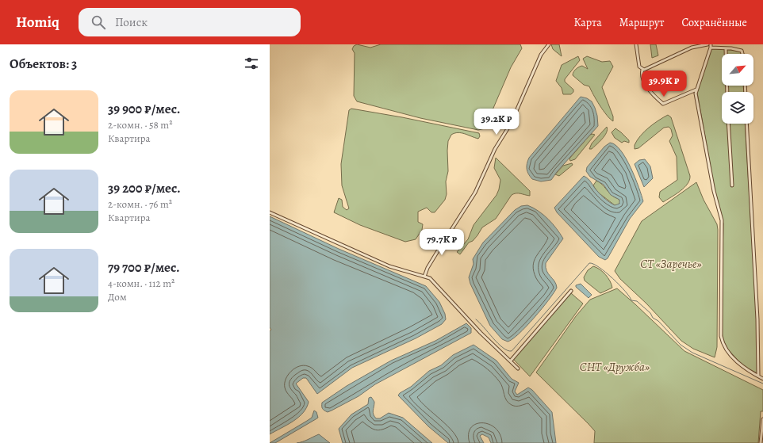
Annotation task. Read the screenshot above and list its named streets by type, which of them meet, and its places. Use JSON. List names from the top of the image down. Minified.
{"parks":["СТ «Заречье»","СНТ «Дружба»"],"north":"top right","page":{"header":"Homiq","search":"Поиск","nav":["Карта","Маршрут","Сохранённые"],"heading":"Объектов: 3","price":["39.9K ₽","39.2K ₽","79.7K ₽"],"list":[{"name":"39 900 ₽/мес.","note":"2-комн. · 58 m² · Квартира"},{"name":"39 200 ₽/мес.","note":"2-комн. · 76 m² · Квартира"},{"name":"79 700 ₽/мес.","note":"4-комн. · 112 m² · Дом"}]}}
